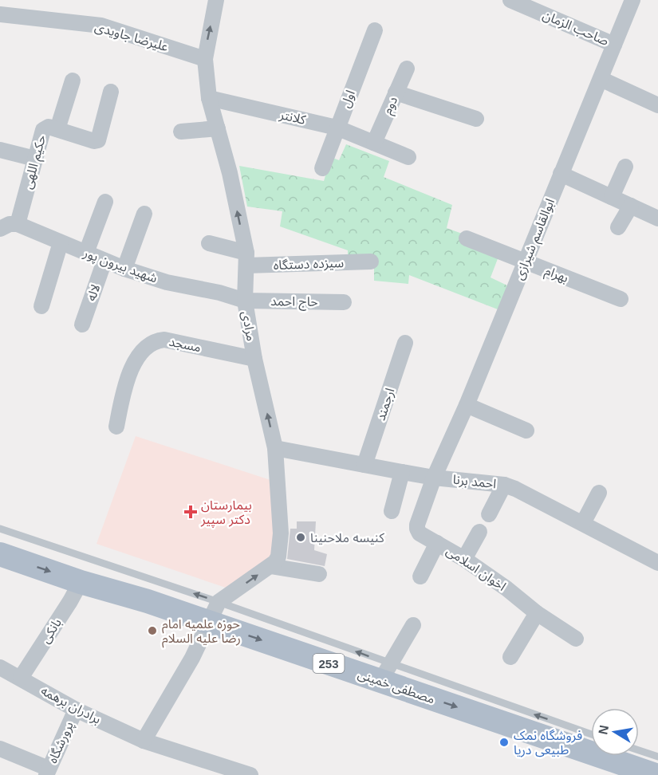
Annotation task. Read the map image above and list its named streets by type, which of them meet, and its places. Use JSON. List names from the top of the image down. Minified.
{"streets":{"main road":["253","مصطفی خمینی"],"street":["صاحب الزمان","علیرضا جاویدی","اول","دوم","کلانتر","حکیم اللهی","ابوالقاسم شیرازی","سیزده دستگاه","شهید بیرون پور","بهرام","لاله","حاج احمد","مرادی","مسجد","ارجمند","احمد برنا","اخوان اسلامی","بانکی","برادران برهمه","پرورشگاه"]},"crossings":[["صاحب الزمان","ابوالقاسم شیرازی"],["علیرضا جاویدی","مرادی"],["اول","کلانتر"],["دوم","کلانتر"],["کلانتر","مرادی"],["حکیم اللهی","شهید بیرون پور"],["ابوالقاسم شیرازی","بهرام"],["ابوالقاسم شیرازی","احمد برنا"],["ابوالقاسم شیرازی","اخوان اسلامی"],["سیزده دستگاه","مرادی"],["شهید بیرون پور","لاله"],["شهید بیرون پور","حاج احمد"],["شهید بیرون پور","مرادی"],["حاج احمد","مرادی"],["مرادی","مسجد"],["مرادی","احمد برنا"],["ارجمند","احمد برنا"],["احمد برنا","اخوان اسلامی"],["بانکی","مصطفی خمینی"],["بانکی","برادران برهمه"],["برادران برهمه","پرورشگاه"]],"one_way":["مرادی","مصطفی خمینی"],"places":{"health":["بیمارستان دکتر سپیر"],"other":["کنیسه ملاحنینا","حوزه علمیه امام رضا علیه السلام","فروشگاه نمک طبیعی دریا"]},"north":"left"}
